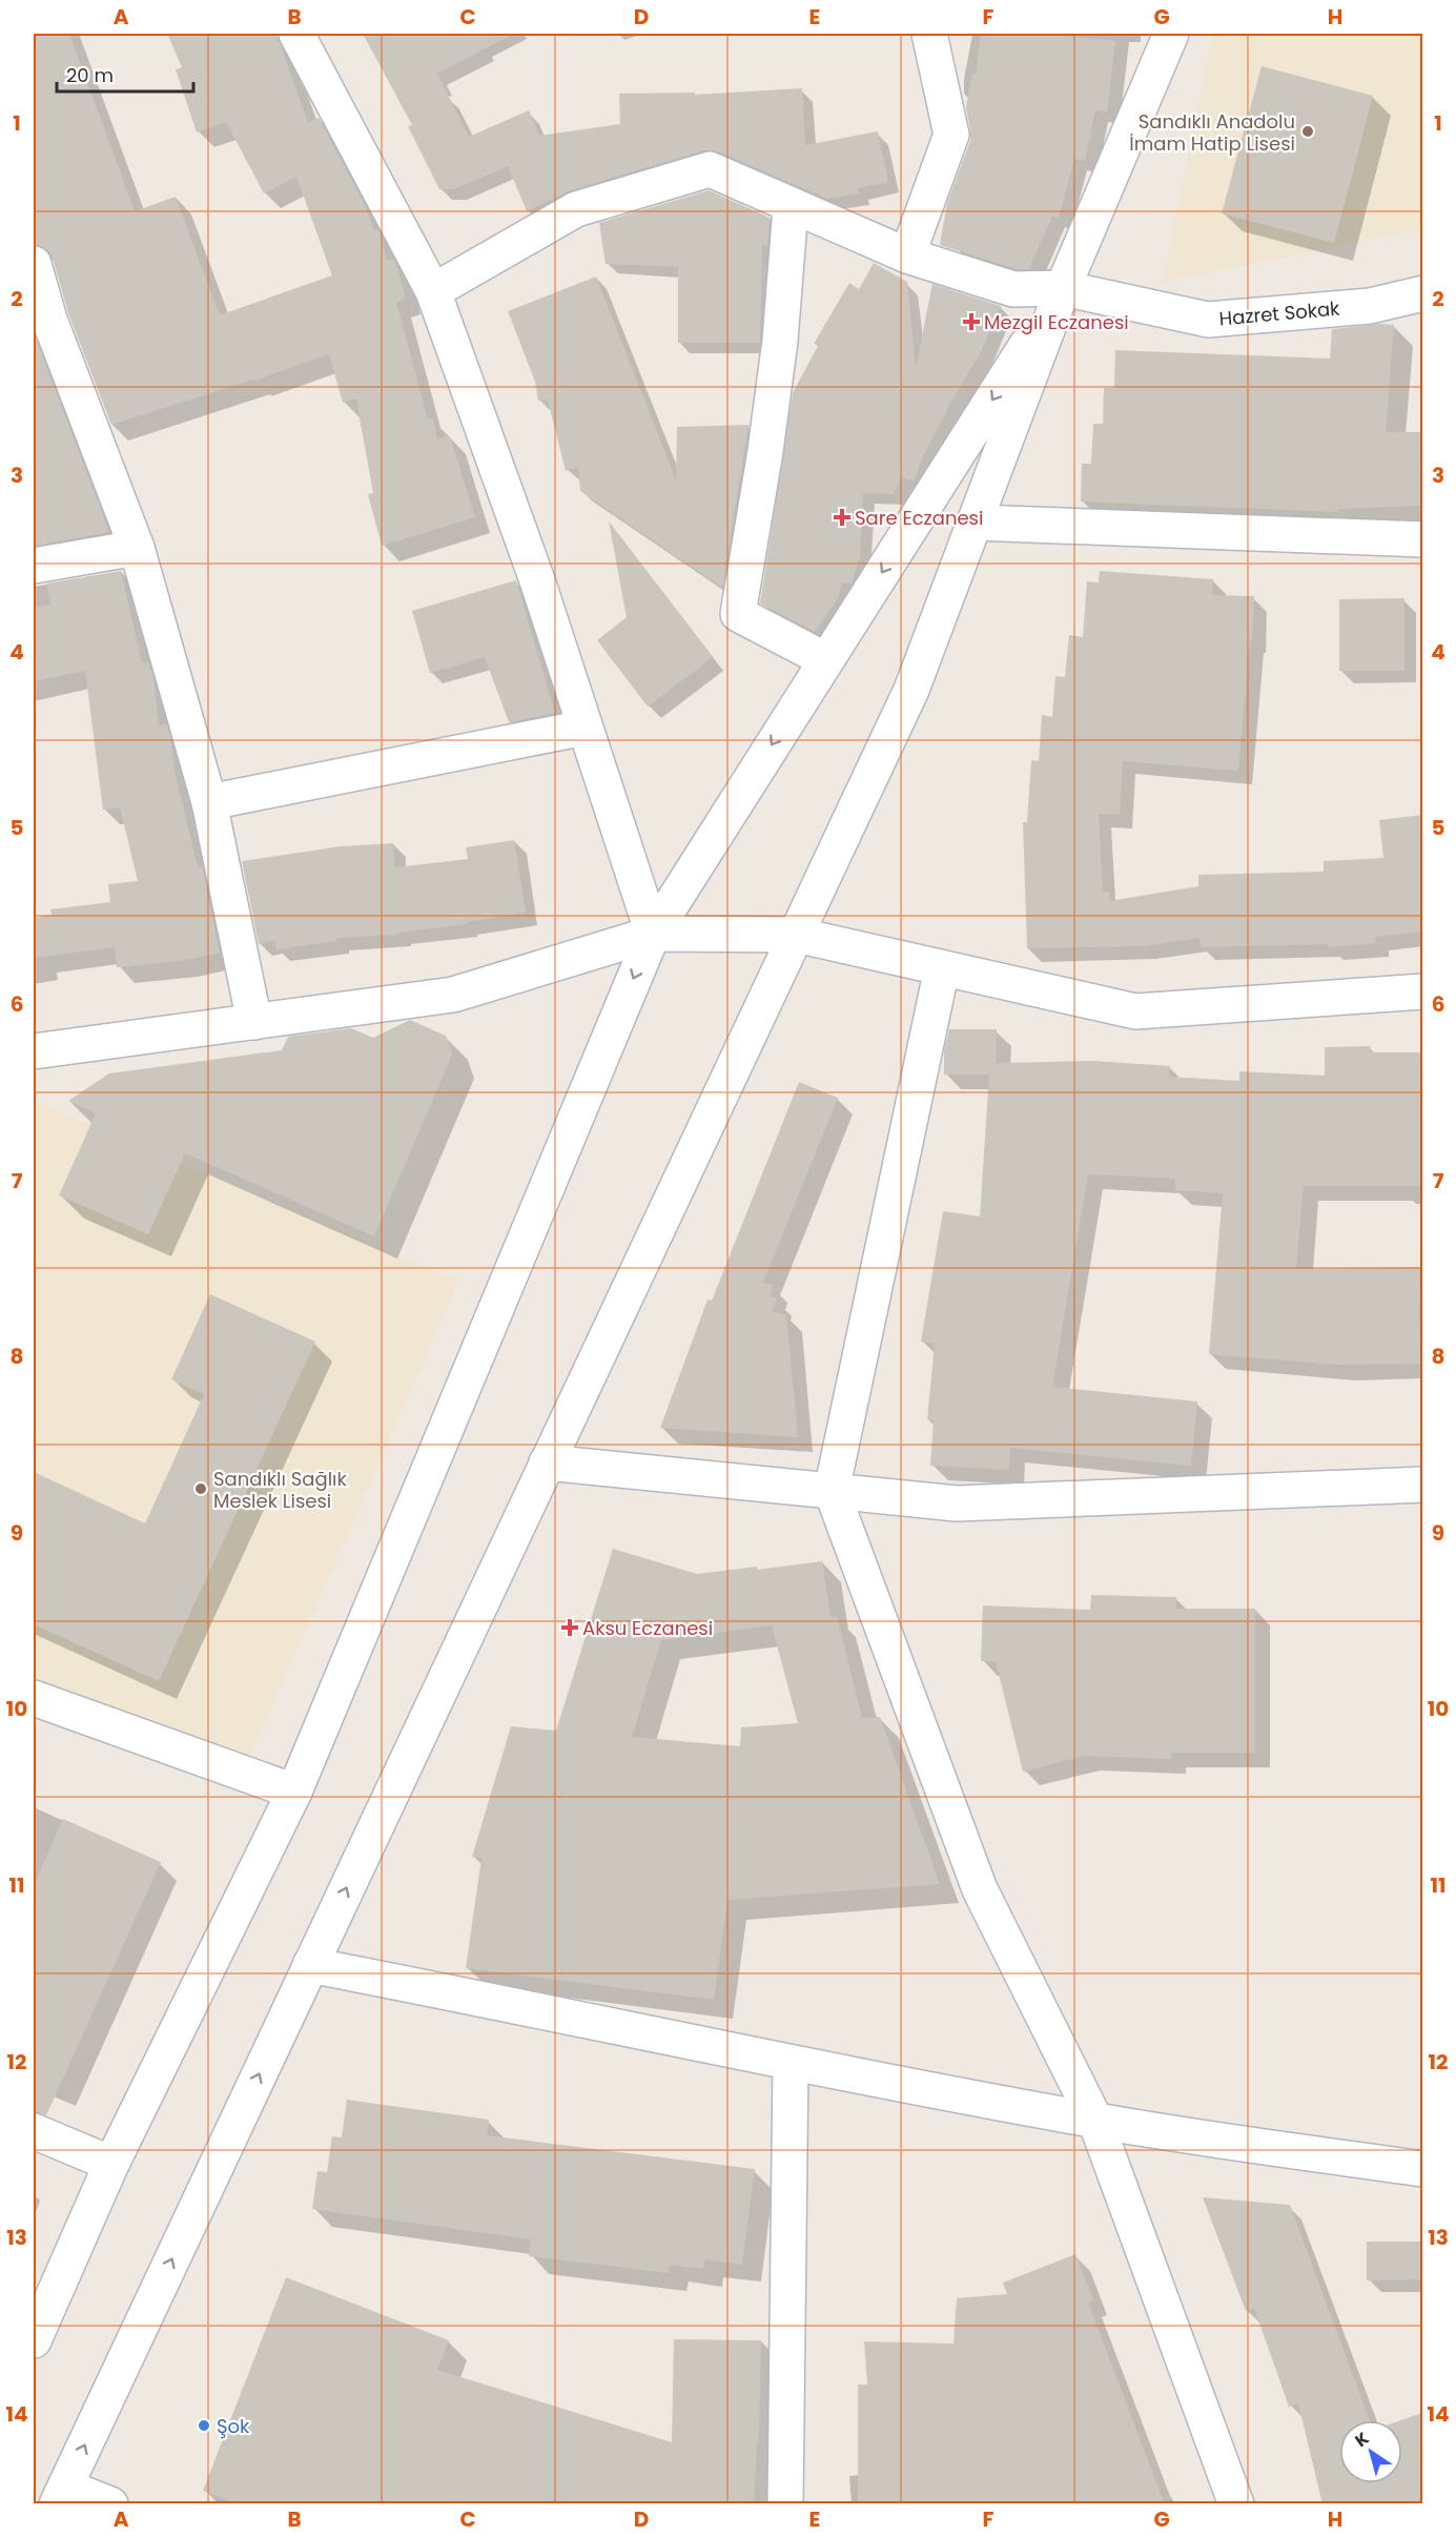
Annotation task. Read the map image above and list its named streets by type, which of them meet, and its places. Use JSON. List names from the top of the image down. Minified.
{"streets":{"street":["Hazret Sokak"]},"places":{"other":["Sandıklı Anadolu İmam Hatip Lisesi","Sandıklı Sağlık Meslek Lisesi","Şok"],"health":["Mezgil Eczanesi","Sare Eczanesi","Aksu Eczanesi"]},"scale_bar":"20 m","north":"top left","grid":{"columns":["A","B","C","D","E","F","G","H"],"rows":["1","2","3","4","5","6","7","8","9","10","11","12","13","14"]}}
